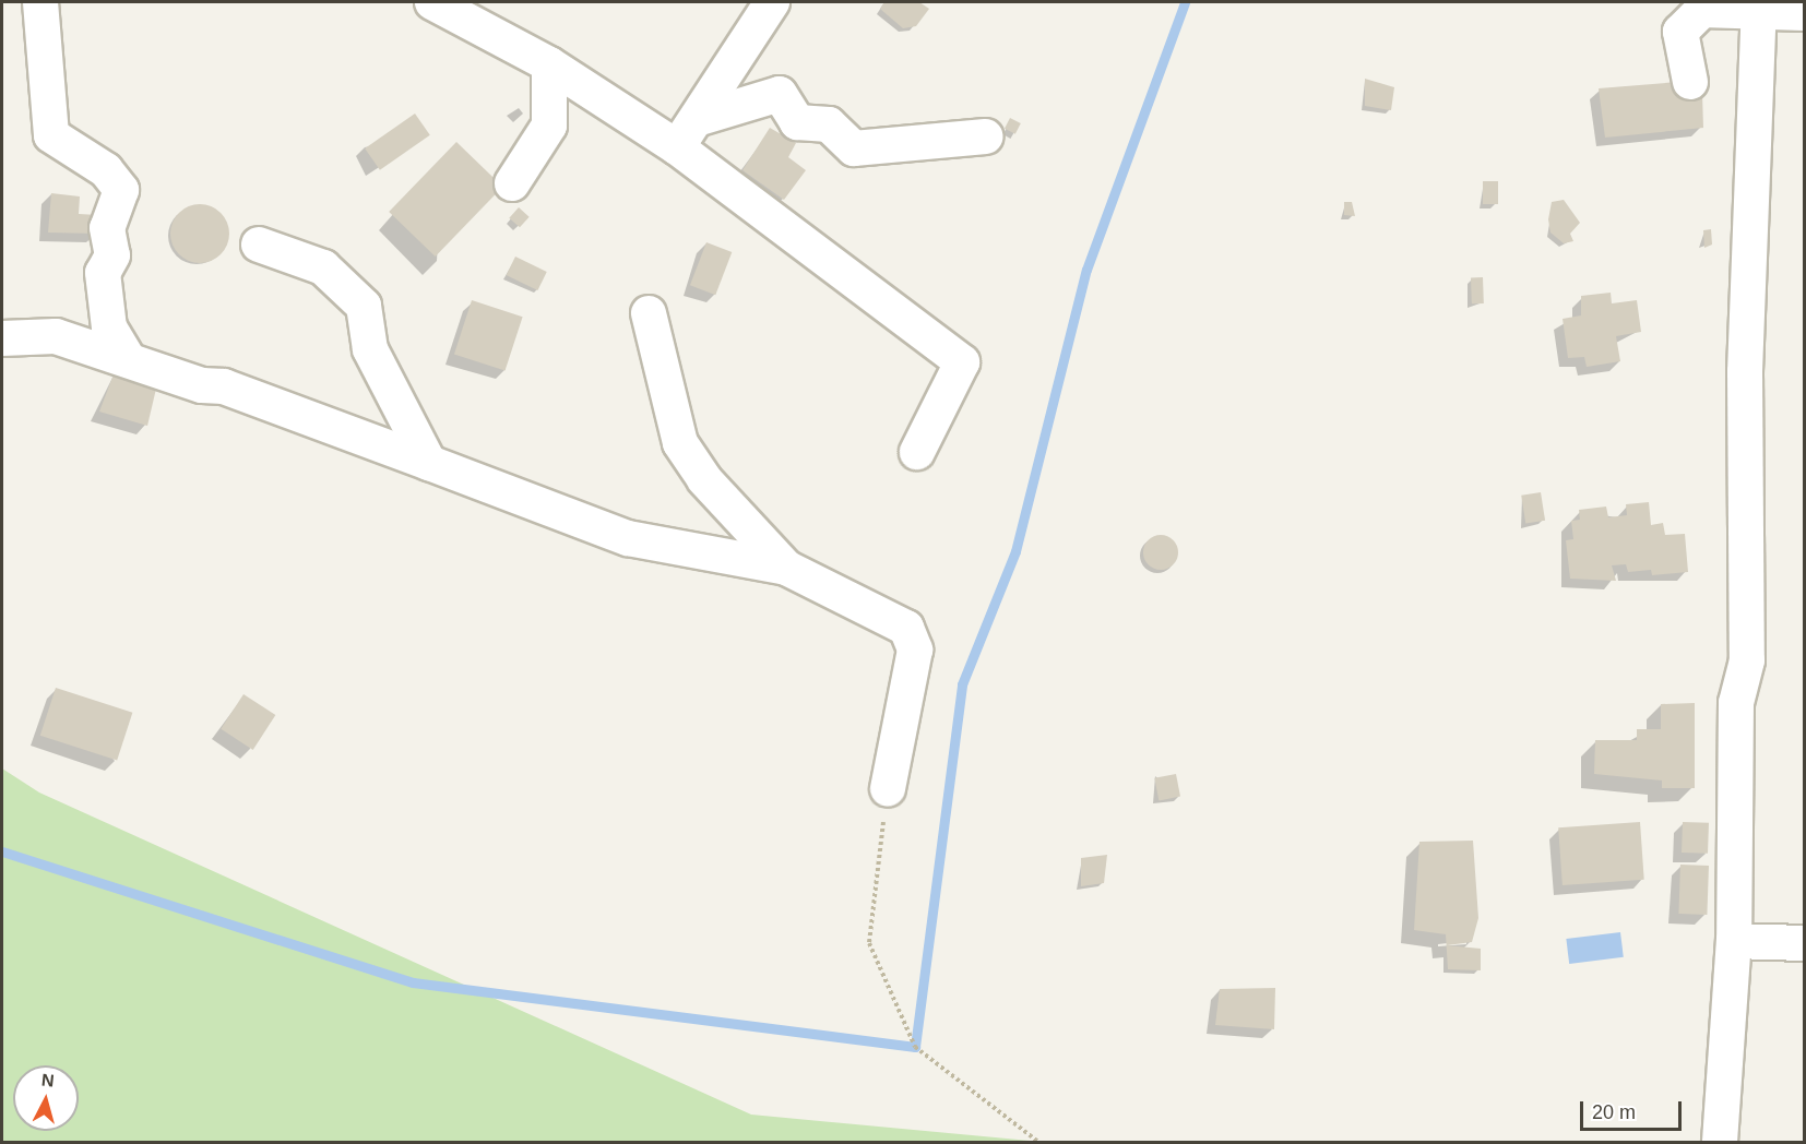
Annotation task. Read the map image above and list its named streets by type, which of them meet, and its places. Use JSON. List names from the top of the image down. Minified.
{"scale_bar":"20 m","north":"top"}
